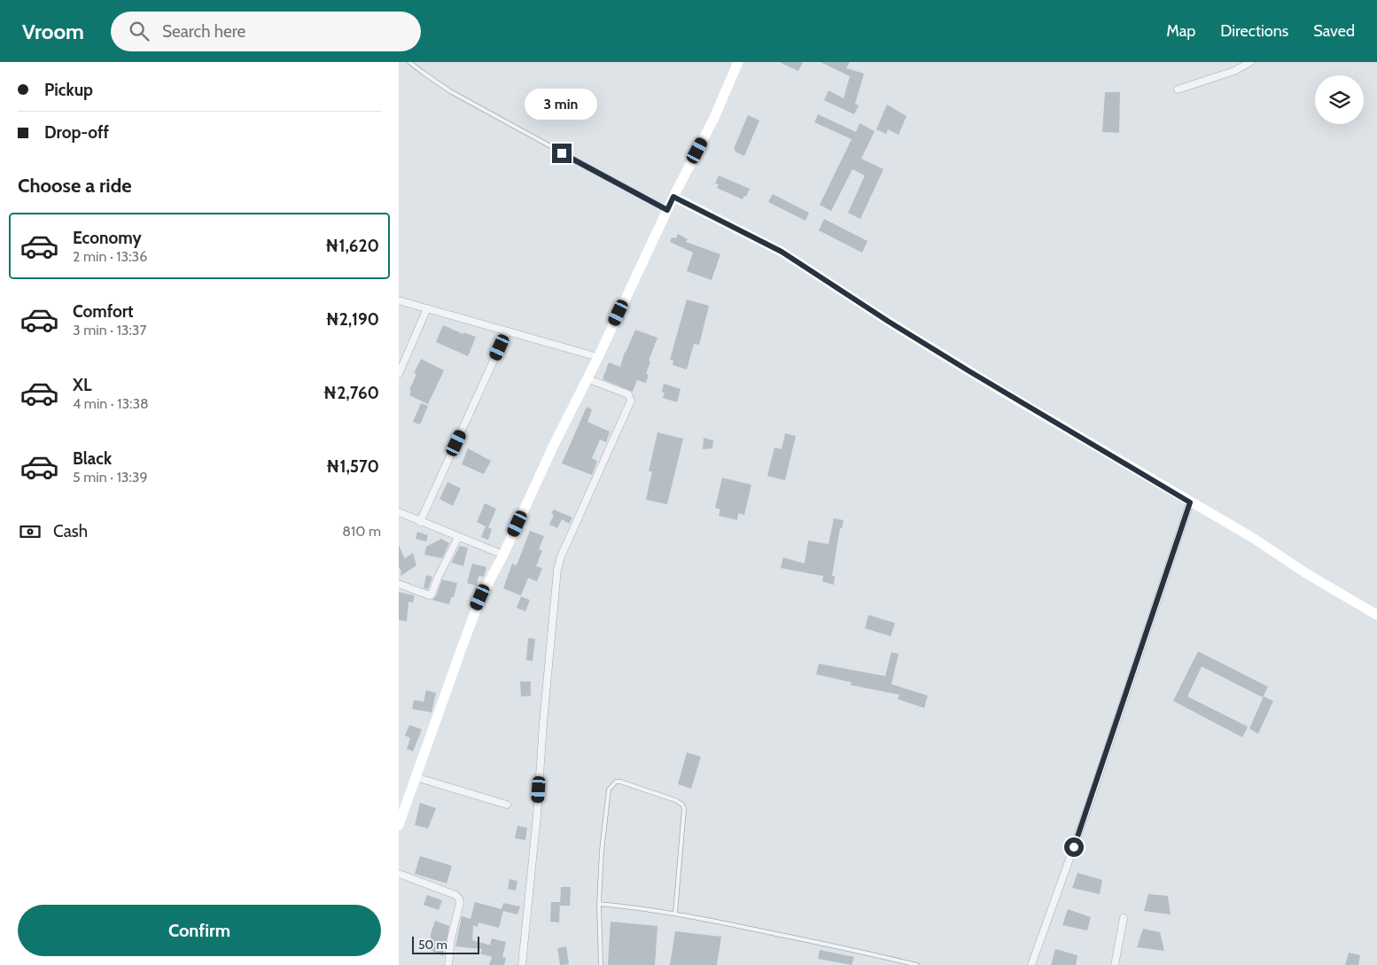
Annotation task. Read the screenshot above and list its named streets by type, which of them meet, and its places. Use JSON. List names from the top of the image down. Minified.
{"scale_bar":"50 m","page":{"header":"Vroom","search":"Search here","nav":["Map","Directions","Saved"],"banner":["Pickup","Drop-off"],"bubble":"3 min","heading":"Choose a ride","list":[{"name":"Economy","note":"2 min · 13:36","value":"₦1,620"},{"name":"Comfort","note":"3 min · 13:37","value":"₦2,190"},{"name":"XL","note":"4 min · 13:38","value":"₦2,760"},{"name":"Black","note":"5 min · 13:39","value":"₦1,570"}],"pay":["Cash","810 m"],"buttons":"Confirm","scale":"50 m"}}
